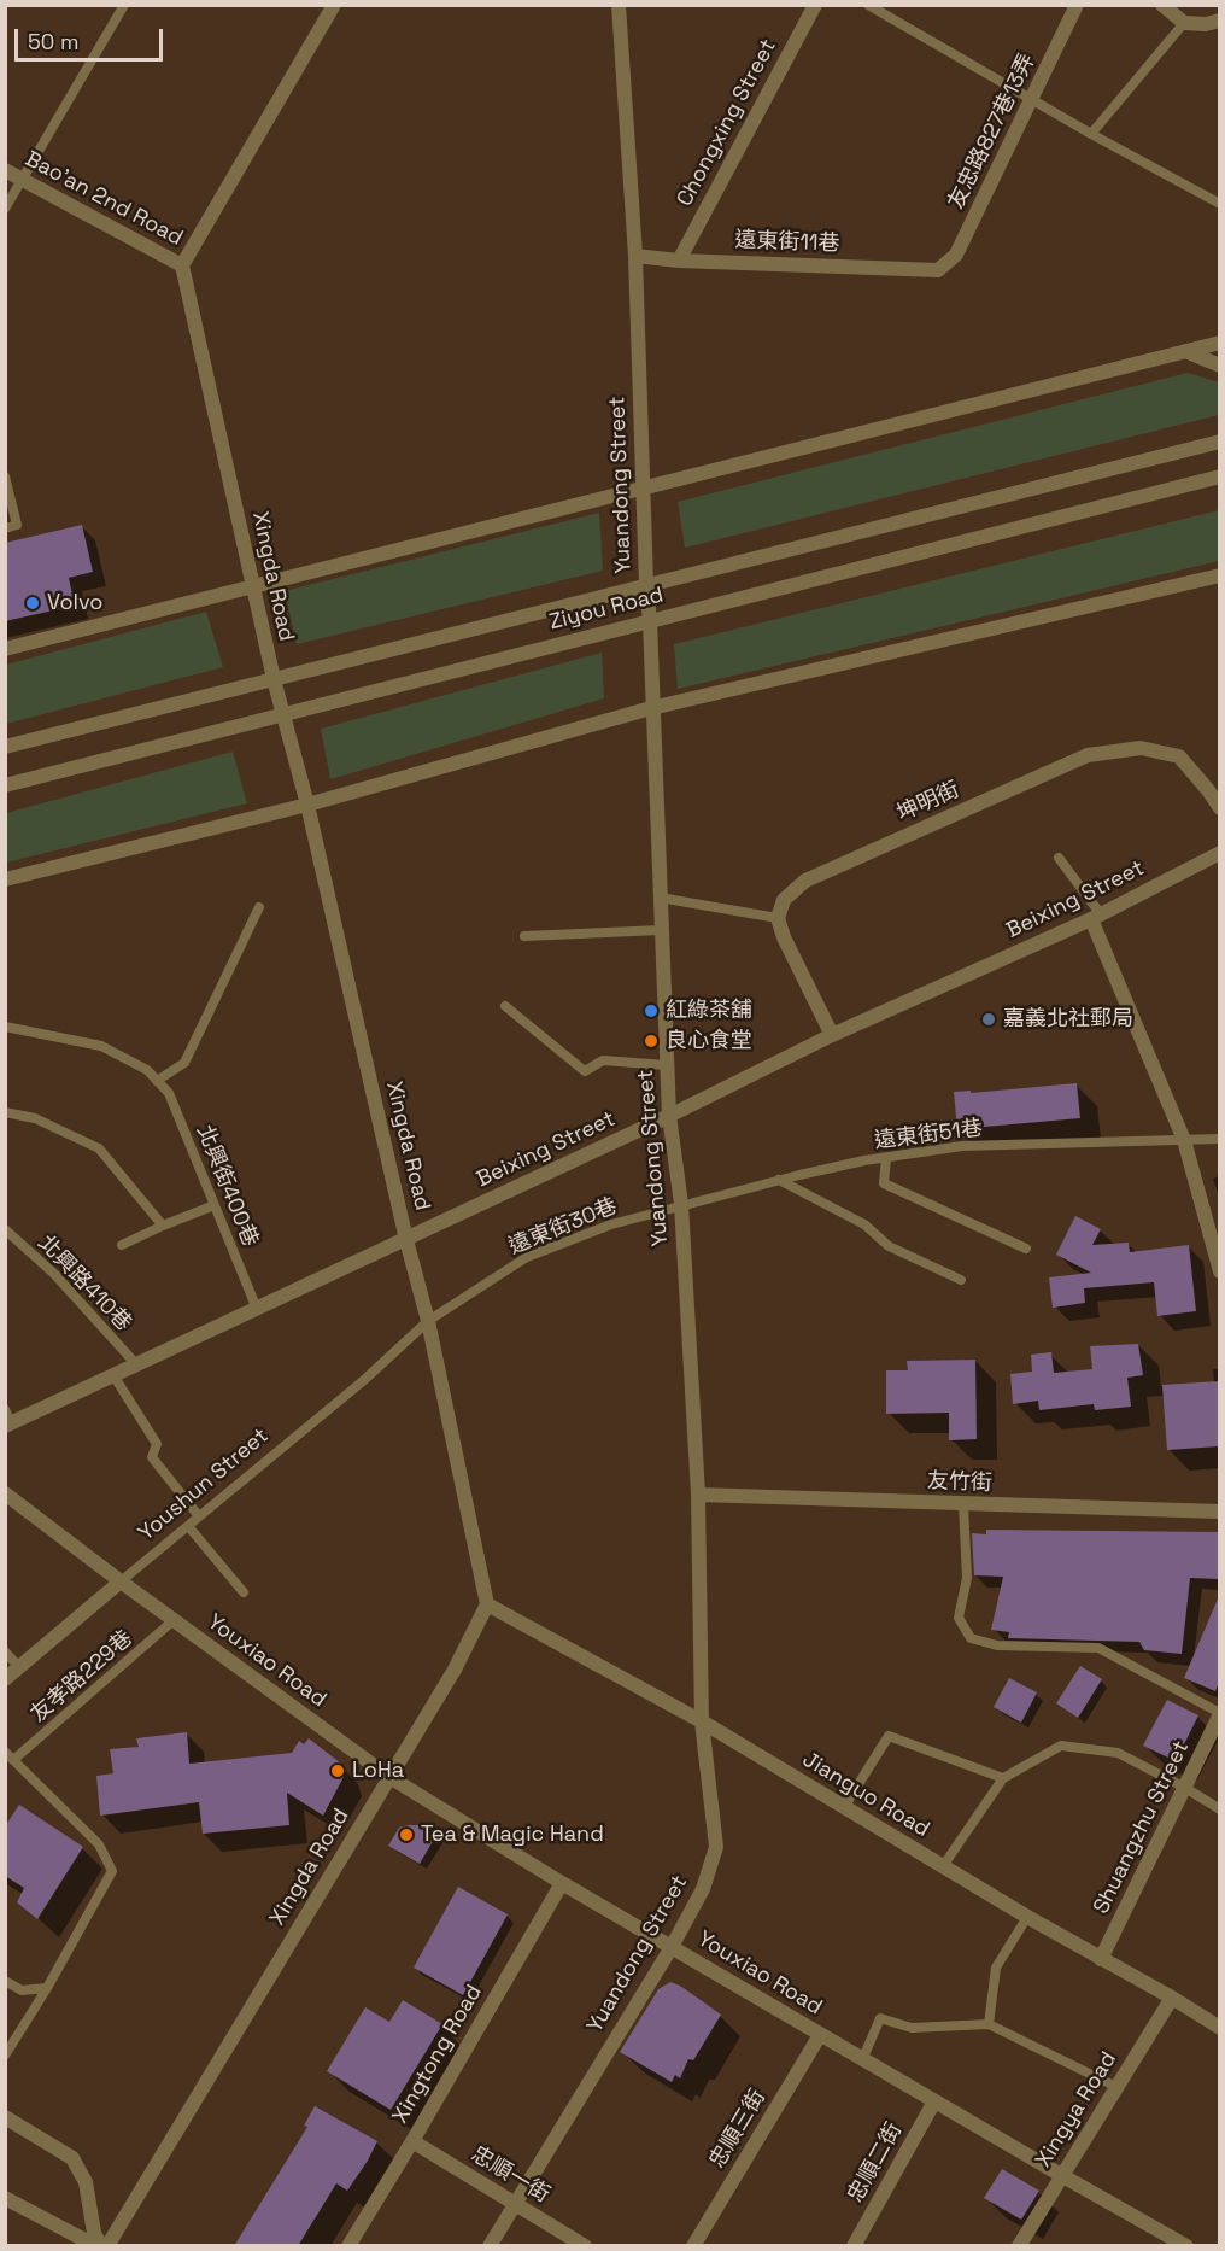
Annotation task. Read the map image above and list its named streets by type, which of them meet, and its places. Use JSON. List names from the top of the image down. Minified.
{"streets":{"street":["Chongxing Street","友忠路827巷13弄","Bao'an 2nd Road","遠東街11巷","Yuandong Street","Xingda Road","Ziyou Road","坤明街","Beixing Street","友竹街","Youshun Street","Youxiao Road","Jianguo Road","Shuangzhu Street","Xingtong Road","Xingya Road","忠順三街","忠順二街","忠順一街"],"lane":["遠東街51巷","北興街400巷","遠東街30巷","北興路410巷","友孝路229巷"]},"crossings":[["Chongxing Street","遠東街11巷"],["友忠路827巷13弄","遠東街11巷"],["Bao'an 2nd Road","Xingda Road"],["遠東街11巷","Yuandong Street"],["Yuandong Street","Ziyou Road"],["Yuandong Street","Beixing Street"],["Yuandong Street","遠東街51巷"],["Yuandong Street","遠東街30巷"],["Yuandong Street","友竹街"],["Yuandong Street","Youxiao Road"],["Yuandong Street","Jianguo Road"],["Yuandong Street","忠順一街"],["Xingda Road","Ziyou Road"],["Xingda Road","Beixing Street"],["Xingda Road","遠東街30巷"],["Xingda Road","Youshun Street"],["Xingda Road","Youxiao Road"],["Xingda Road","Jianguo Road"],["Beixing Street","北興街400巷"],["Beixing Street","北興路410巷"],["遠東街51巷","遠東街30巷"],["遠東街30巷","Youshun Street"],["Youshun Street","Youxiao Road"],["Youxiao Road","友孝路229巷"],["Youxiao Road","Xingtong Road"],["Youxiao Road","Xingya Road"],["Youxiao Road","忠順三街"],["Youxiao Road","忠順二街"],["Jianguo Road","Shuangzhu Street"],["Jianguo Road","Xingya Road"],["Xingtong Road","忠順一街"]],"places":["Volvo","紅綠茶舖","嘉義北社郵局","良心食堂","LoHa","Tea & Magic Hand"],"scale_bar":"50 m"}
